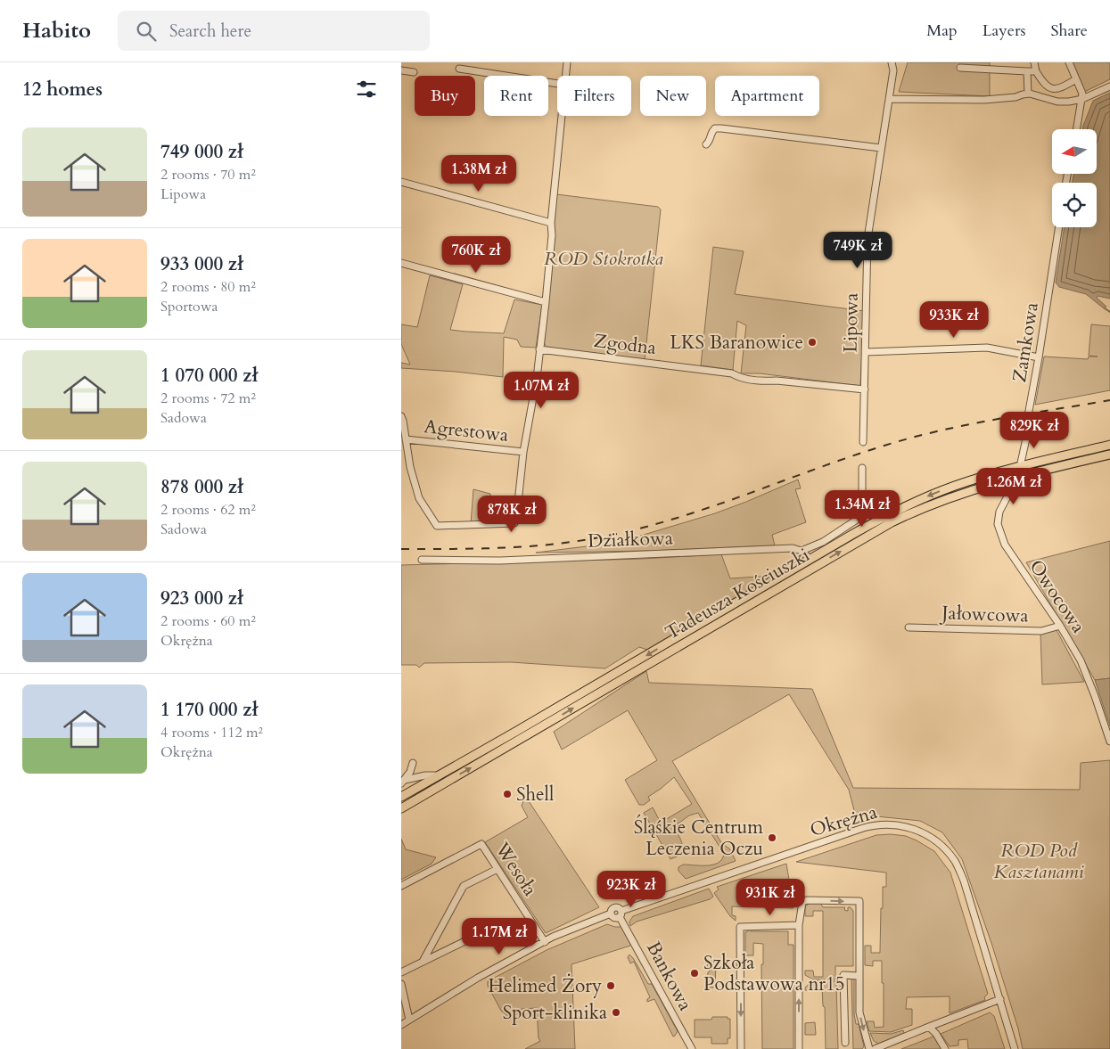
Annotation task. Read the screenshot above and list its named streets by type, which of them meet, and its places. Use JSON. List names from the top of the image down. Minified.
{"streets":{"main road":["Tadeusza Kościuszki"],"street":["Lipowa","Zamkowa","Zgodna","Agrestowa","Działkowa","Owocowa","Jałowcowa","Okrężna","Wesoła","Bankowa"]},"crossings":[["Lipowa","Zgodna"],["Zamkowa","Tadeusza Kościuszki"],["Zamkowa","Owocowa"],["Owocowa","Jałowcowa"],["Okrężna","Bankowa"]],"parks":["ROD Stokrotka","ROD Pod Kasztanami"],"places":["LKS Baranowice","Shell","Śląśkie Centrum Leczenia Oczu","Szkoła Podstawowa nr15","Helimed Żory","Sport-klinika"],"north":"left","page":{"header":"Habito","search":"Search here","nav":["Map","Layers","Share"],"heading":"12 homes","chip":["Buy","Rent","Filters","New","Apartment"],"list":[{"name":"749 000 zł","note":"2 rooms · 70 m² · Lipowa"},{"name":"933 000 zł","note":"2 rooms · 80 m² · Sportowa"},{"name":"1 070 000 zł","note":"2 rooms · 72 m² · Sadowa"},{"name":"878 000 zł","note":"2 rooms · 62 m² · Sadowa"},{"name":"923 000 zł","note":"2 rooms · 60 m² · Okrężna"},{"name":"1 170 000 zł","note":"4 rooms · 112 m² · Okrężna"}],"price":["1.38M zł","749K zł","760K zł","933K zł","1.07M zł","829K zł","1.26M zł","1.34M zł","878K zł","923K zł","931K zł","1.17M zł"]}}
